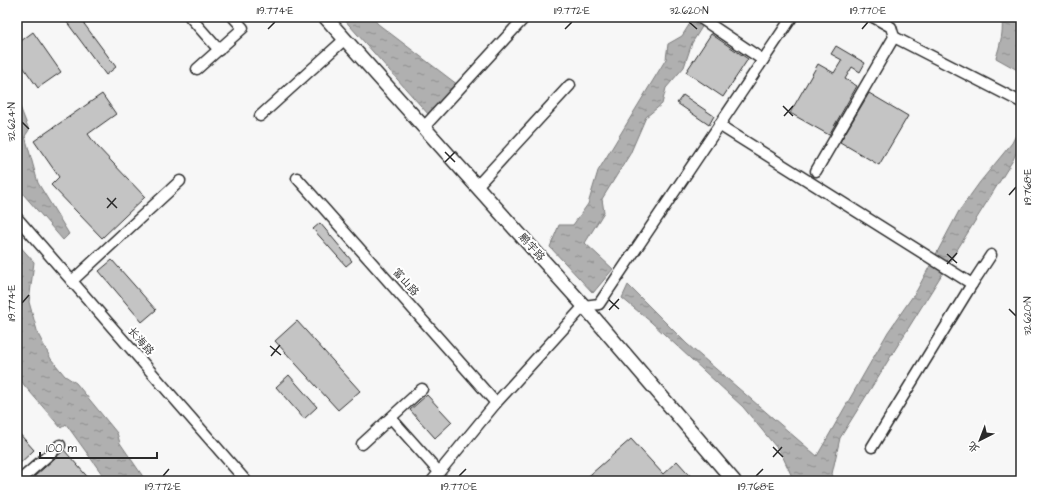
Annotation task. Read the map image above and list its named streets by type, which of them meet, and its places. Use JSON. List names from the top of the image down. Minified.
{"streets":{"main road":["鹏宇路"],"street":["富山路","长海路"]},"scale_bar":"100 m","north":"bottom left","coordinates":["119.774°E","119.772°E","32.620°N","119.770°E","32.624°N","119.768°E"]}
